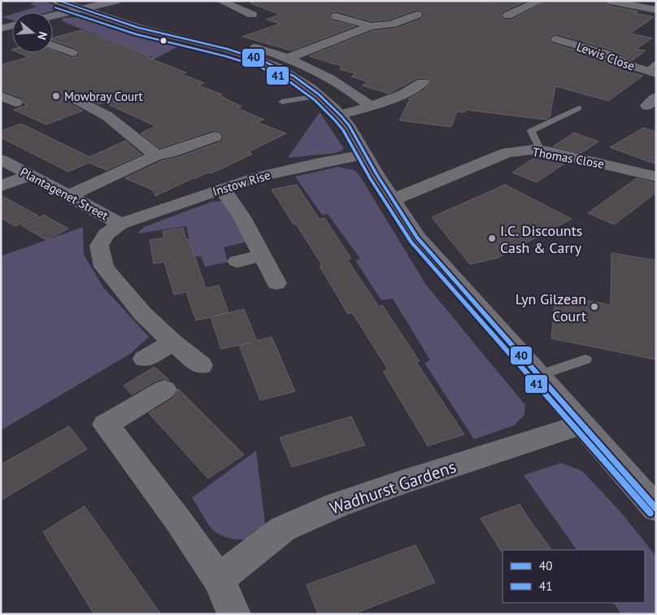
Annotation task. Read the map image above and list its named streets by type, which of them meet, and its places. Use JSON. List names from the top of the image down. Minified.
{"streets":{"street":["Lewis Close","Thomas Close","Instow Rise","Plantagenet Street","Wadhurst Gardens"]},"crossings":[["Instow Rise","Plantagenet Street"]],"places":["Mowbray Court","I.C. Discounts Cash & Carry","Lyn Gilzean Court"],"lines":["transit line 40","transit line 41"],"legend":["40","41"],"north":"right"}
